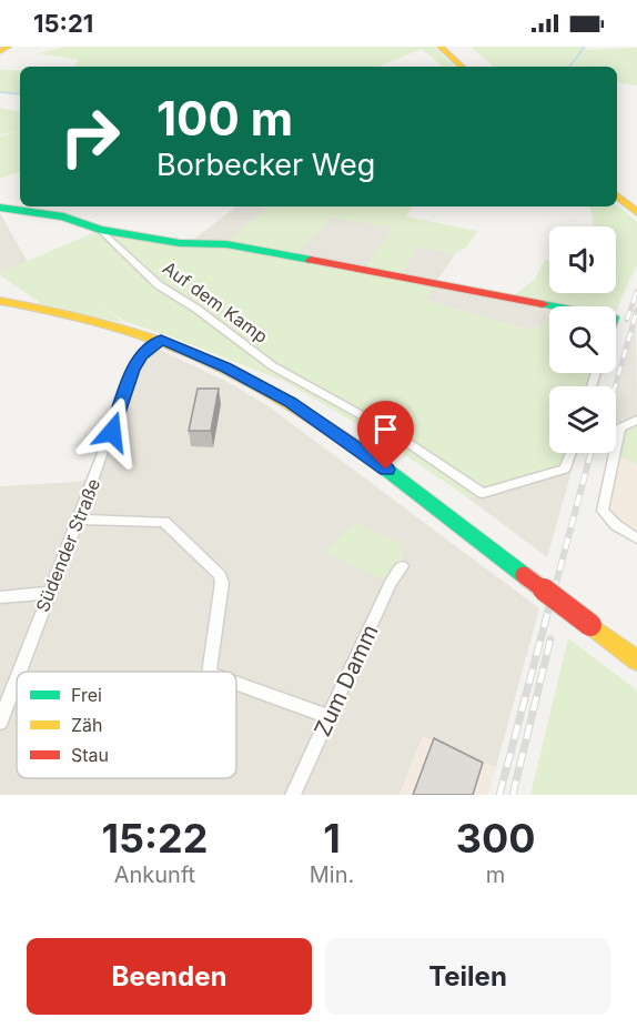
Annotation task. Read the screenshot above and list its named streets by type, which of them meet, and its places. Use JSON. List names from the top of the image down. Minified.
{"streets":{"main road":["Auf dem Kamp"],"street":["Südender Straße","Zum Damm"]},"legend":["Frei","Zäh","Stau"],"page":{"status":"15:21","turn":["100 m","Borbecker Weg"],"eta":["15:22","Ankunft","1","Min.","300","m"],"buttons":["Beenden","Teilen"]}}
